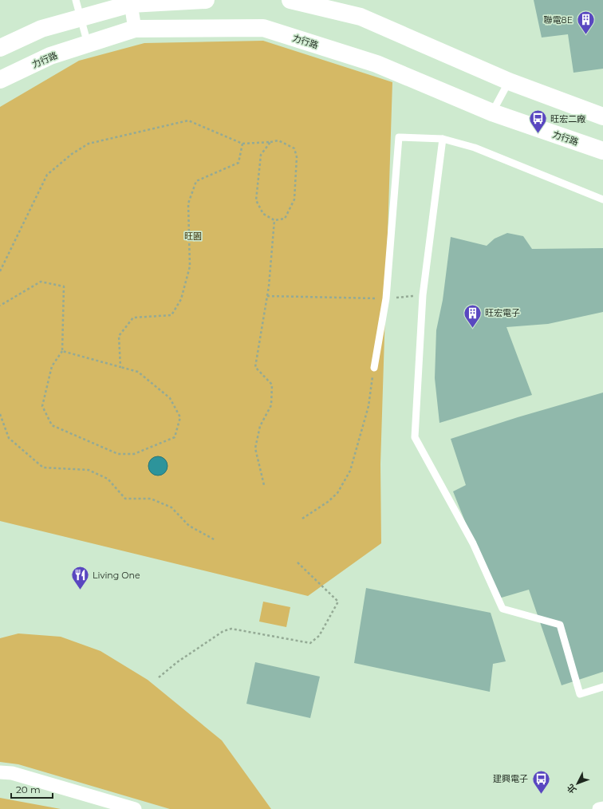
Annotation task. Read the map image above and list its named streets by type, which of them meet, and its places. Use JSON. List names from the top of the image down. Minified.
{"streets":{"street":["力行路"]},"parks":["旺園"],"places":{"building":["聯電8E","旺宏電子"],"bus stop":["旺宏二廠","建興電子"],"restaurant":["Living One"]},"scale_bar":"20 m","north":"bottom left"}
